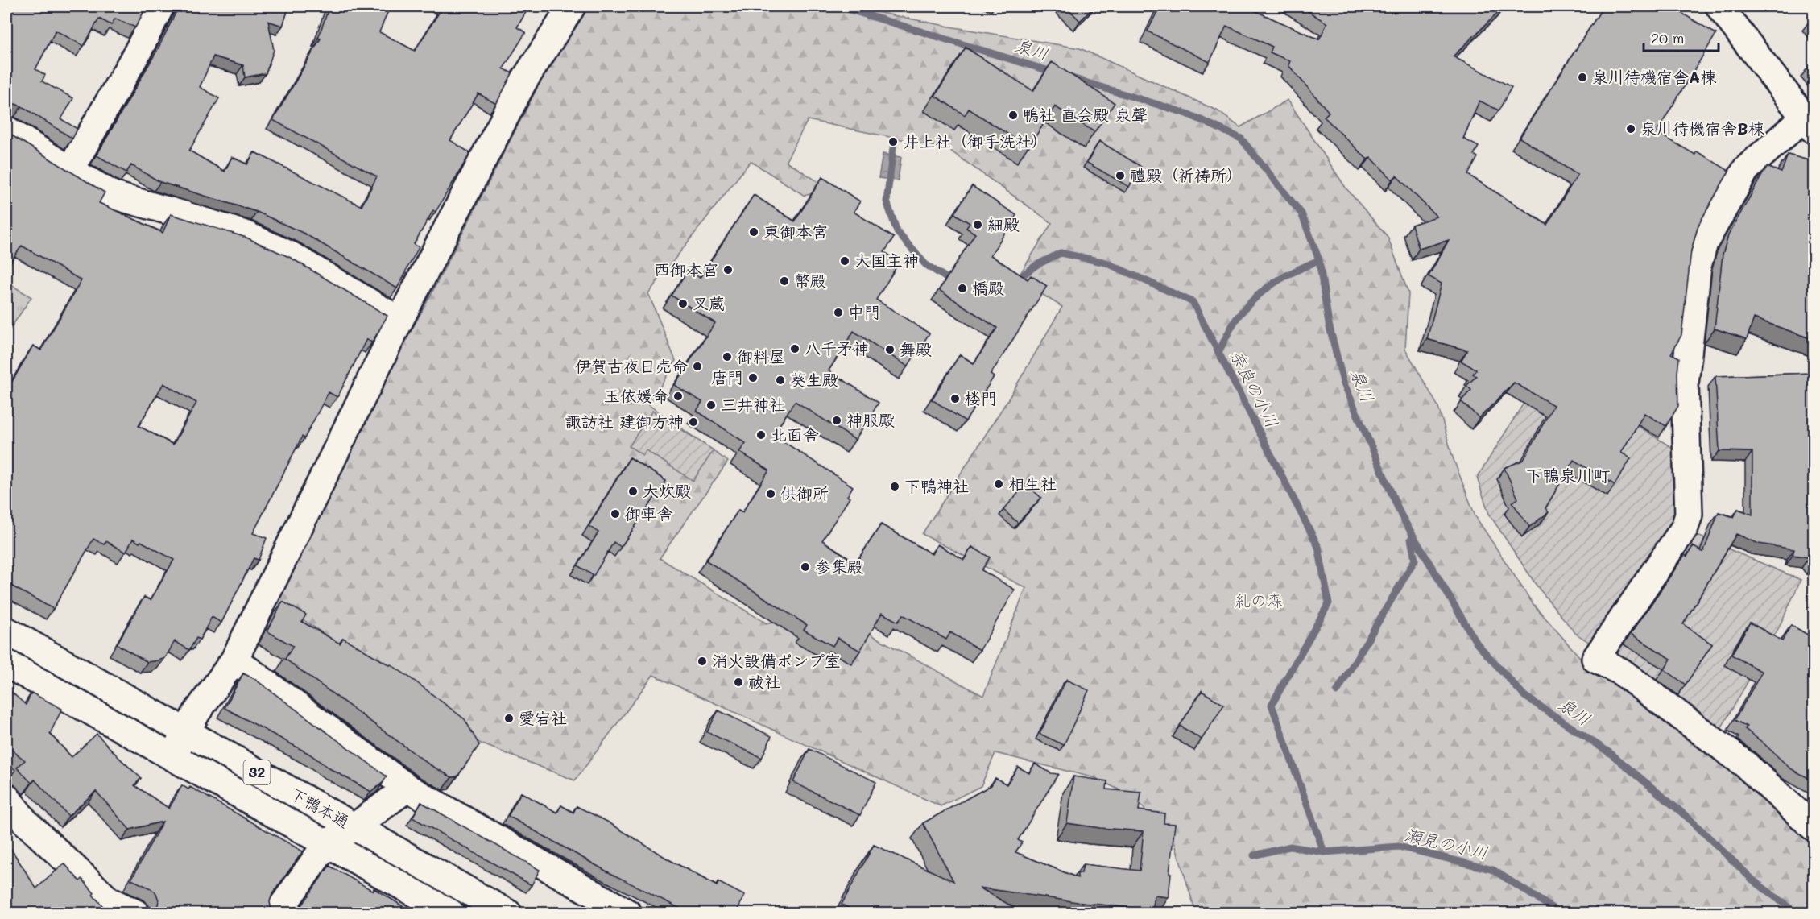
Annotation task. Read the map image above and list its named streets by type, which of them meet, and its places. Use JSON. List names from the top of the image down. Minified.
{"streets":{"street":["32","下鴨本通"]},"districts":["下鴨泉川町"],"water":["泉川","奈良の小川","瀬見の小川"],"parks":["糺の森"],"places":["泉川待機宿舎A棟","鴨社 直会殿 泉聲","泉川待機宿舎B棟","井上社（御手洗社）","禮殿（祈祷所）","細殿","東御本宮","大国主神","西御本宮","幣殿","橋殿","叉蔵","中門","八千矛神","舞殿","御料屋","伊賀古夜日売命","唐門","葵生殿","玉依媛命","楼門","三井神社","神服殿","諏訪社 建御方神","北面舎","相生社","下鴨神社","大炊殿","供御所","御車舎","参集殿","消火設備ポンプ室","祓社","愛宕社"],"scale_bar":"20 m"}
